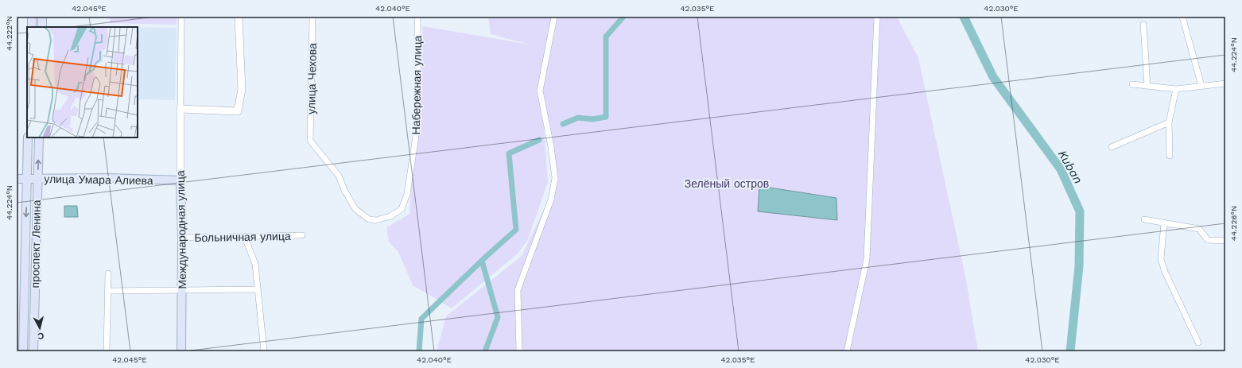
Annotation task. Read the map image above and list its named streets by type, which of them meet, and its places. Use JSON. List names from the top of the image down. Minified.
{"streets":{"main road":["улица Умара Алиева","Международная улица","проспект Ленина"],"street":["улица Чехова","Набережная улица","Больничная улица"]},"crossings":[["улица Чехова","Набережная улица"],["улица Умара Алиева","Международная улица"],["улица Умара Алиева","проспект Ленина"],["Международная улица","Больничная улица"]],"water":["Kuban"],"parks":["Зелёный остров"],"north":"bottom","coordinates":["42.045°E","42.040°E","42.035°E","42.030°E","44.222°N","44.224°N","44.226°N"]}
